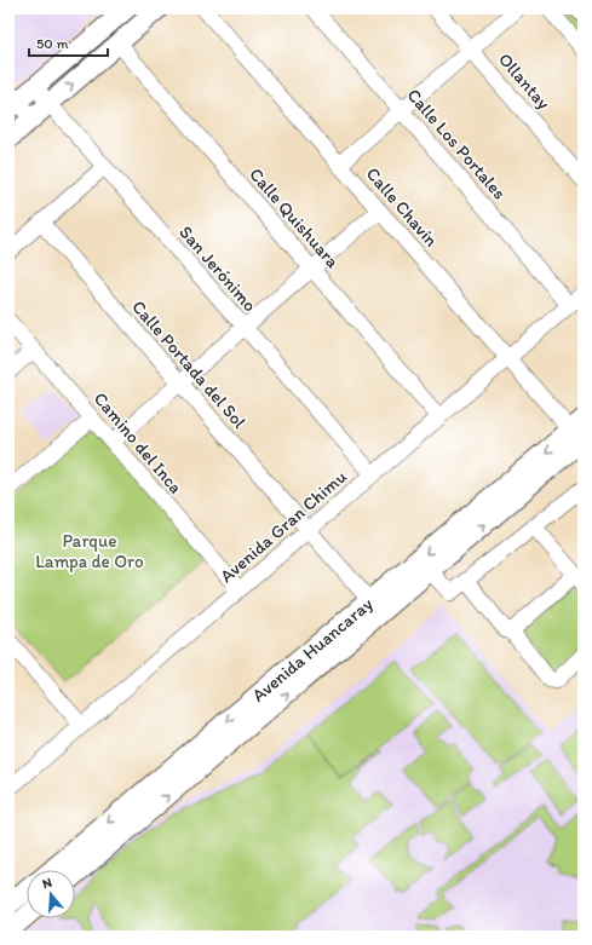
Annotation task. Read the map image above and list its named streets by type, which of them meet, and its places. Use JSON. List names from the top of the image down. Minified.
{"streets":{"main road":["Avenida Huancaray"],"street":["Ollantay","Calle Los Portales","Calle Chavín","Calle Quishuara","San Jerónimo","Calle Portada del Sol","Camino del Inca","Avenida Gran Chimu"]},"crossings":[["Calle Los Portales","Avenida Gran Chimu"],["Calle Chavín","Avenida Gran Chimu"],["Calle Chavín","Avenida Huancaray"],["Calle Quishuara","Avenida Gran Chimu"],["San Jerónimo","Avenida Gran Chimu"],["Calle Portada del Sol","Avenida Gran Chimu"],["Calle Portada del Sol","Avenida Huancaray"],["Camino del Inca","Avenida Gran Chimu"]],"parks":["Parque Lampa de Oro"],"scale_bar":"50 m","north":"top"}
